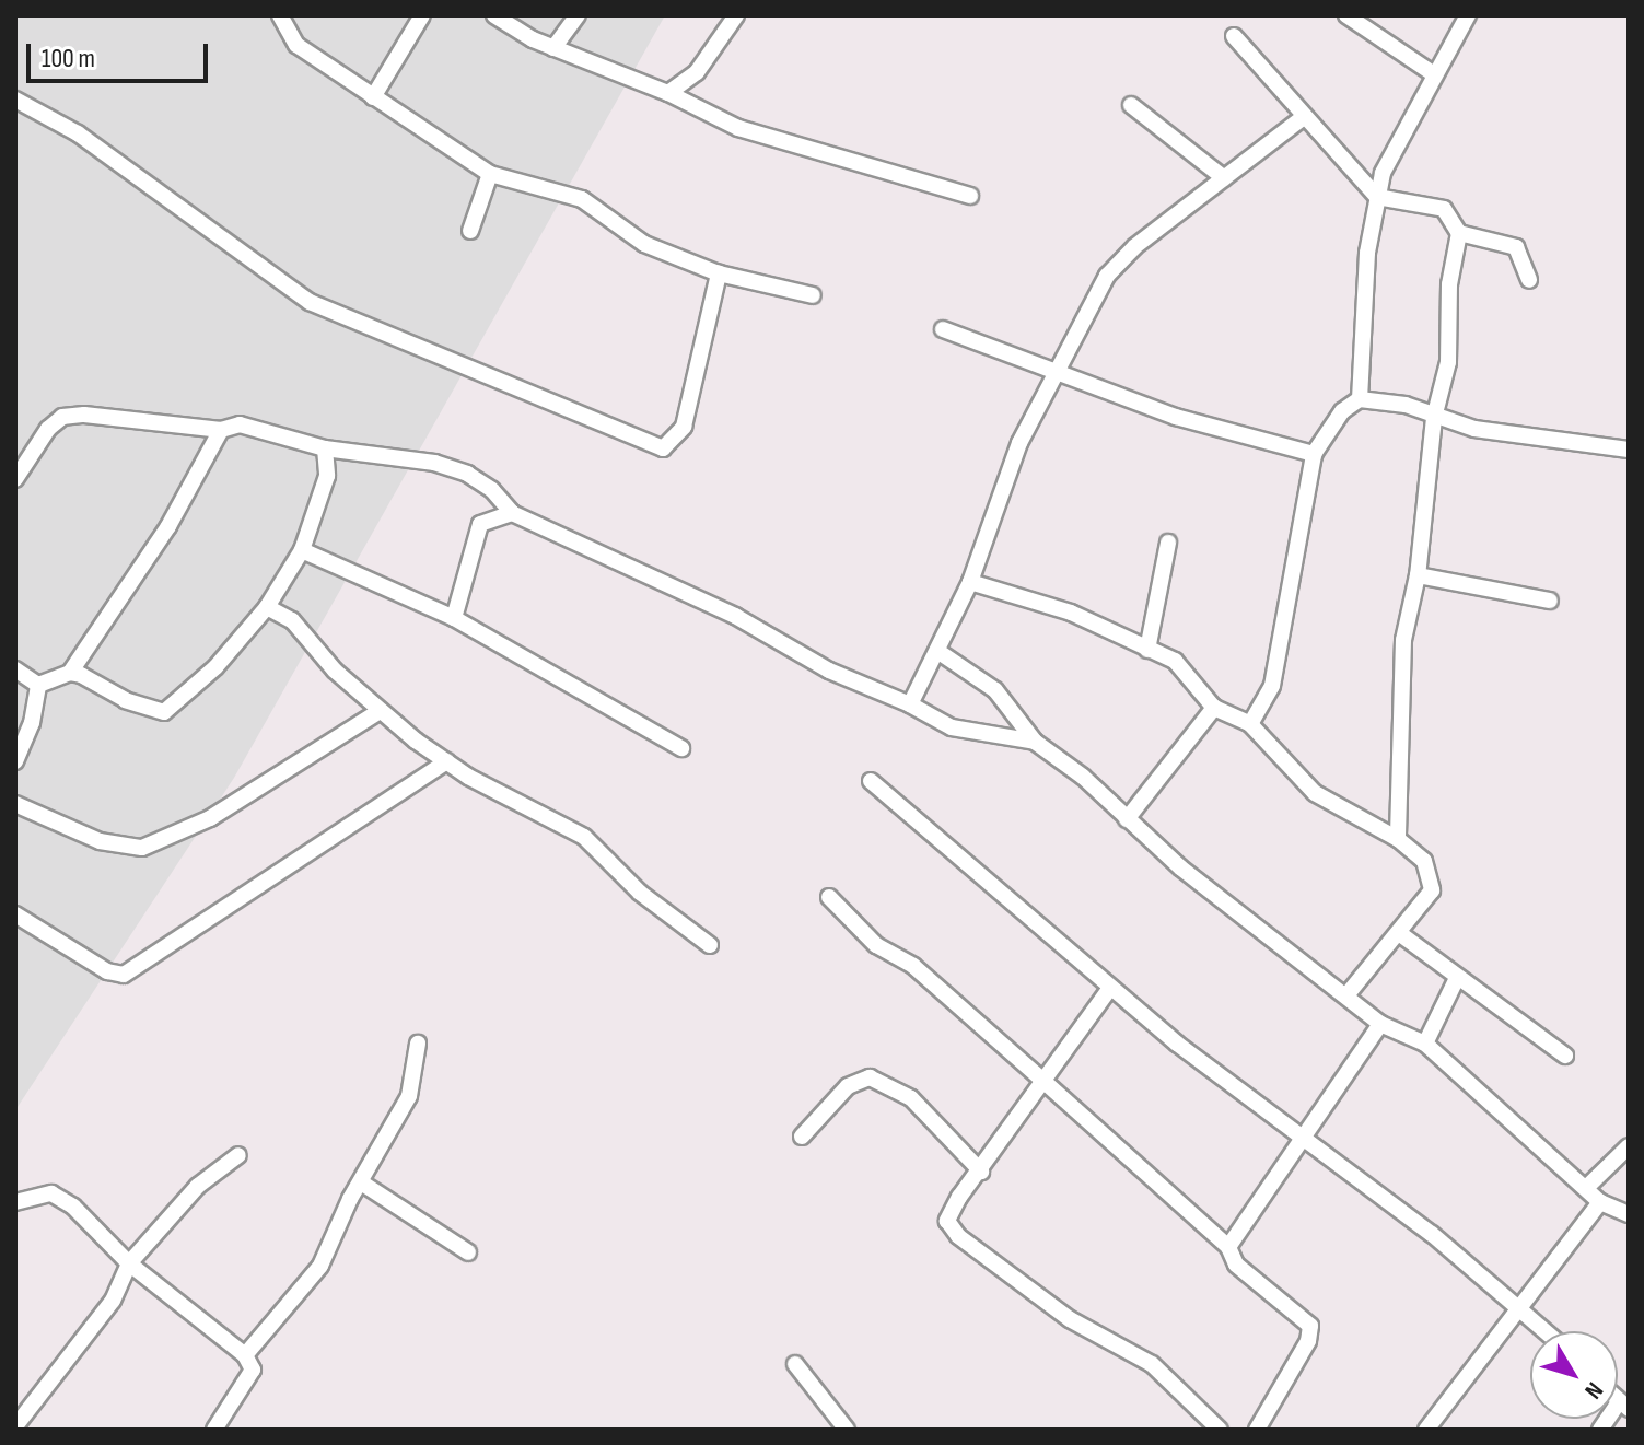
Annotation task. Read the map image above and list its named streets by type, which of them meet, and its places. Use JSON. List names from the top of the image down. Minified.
{"scale_bar":"100 m","north":"bottom right"}
